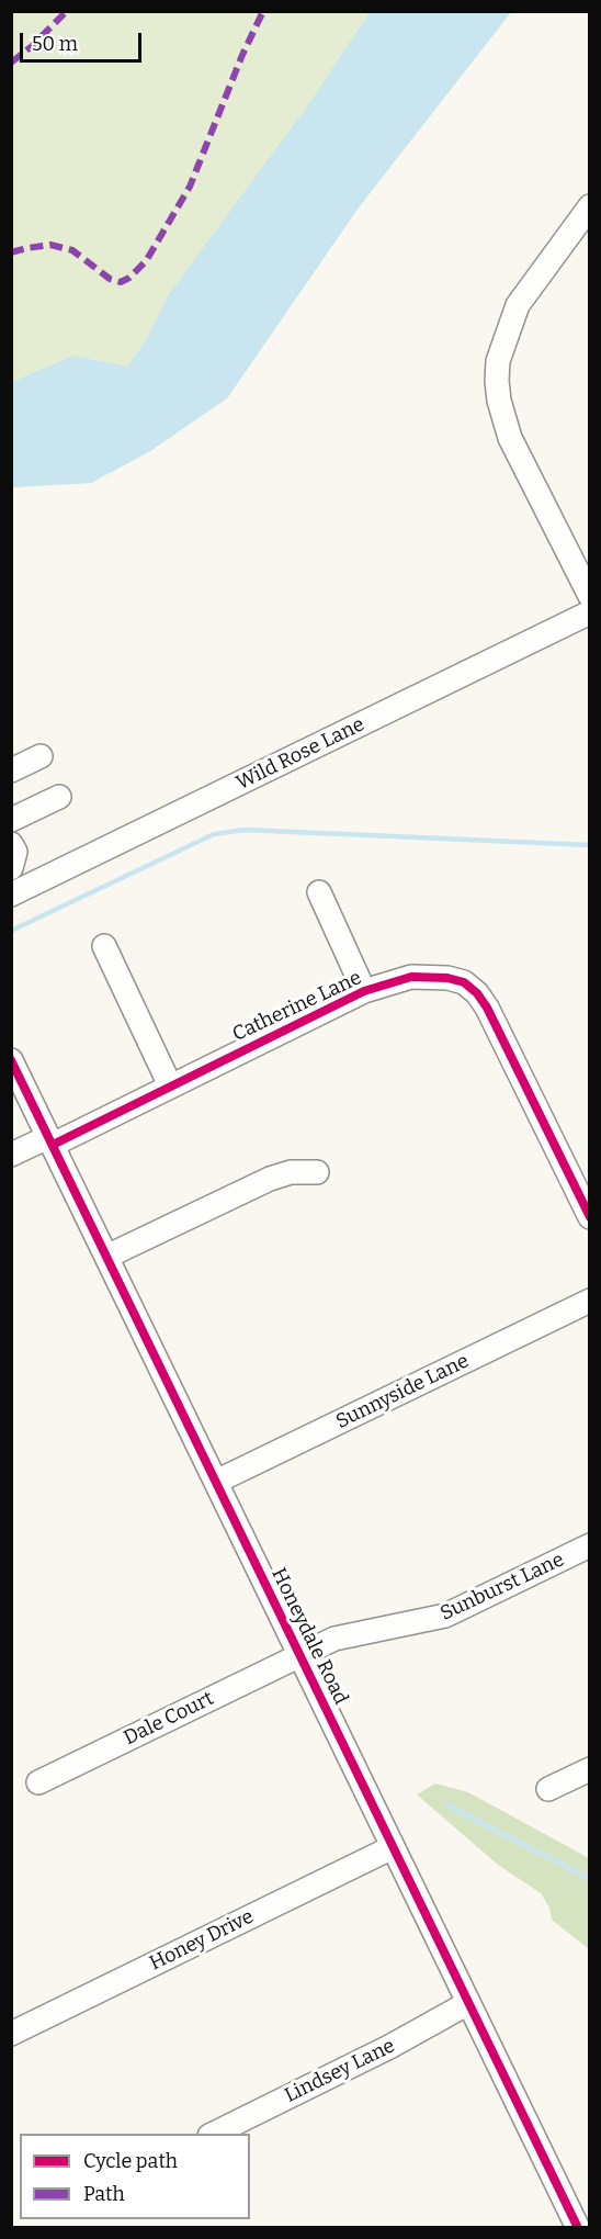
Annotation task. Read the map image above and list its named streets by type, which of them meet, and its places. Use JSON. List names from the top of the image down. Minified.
{"streets":{"street":["Wild Rose Lane","Catherine Lane","Sunnyside Lane","Sunburst Lane","Honeydale Road","Dale Court","Honey Drive","Lindsey Lane"]},"crossings":[["Catherine Lane","Honeydale Road"],["Sunnyside Lane","Honeydale Road"],["Sunburst Lane","Honeydale Road"],["Sunburst Lane","Dale Court"],["Honeydale Road","Dale Court"],["Honeydale Road","Honey Drive"],["Honeydale Road","Lindsey Lane"]],"legend":["Cycle path","Path"],"scale_bar":"50 m"}
